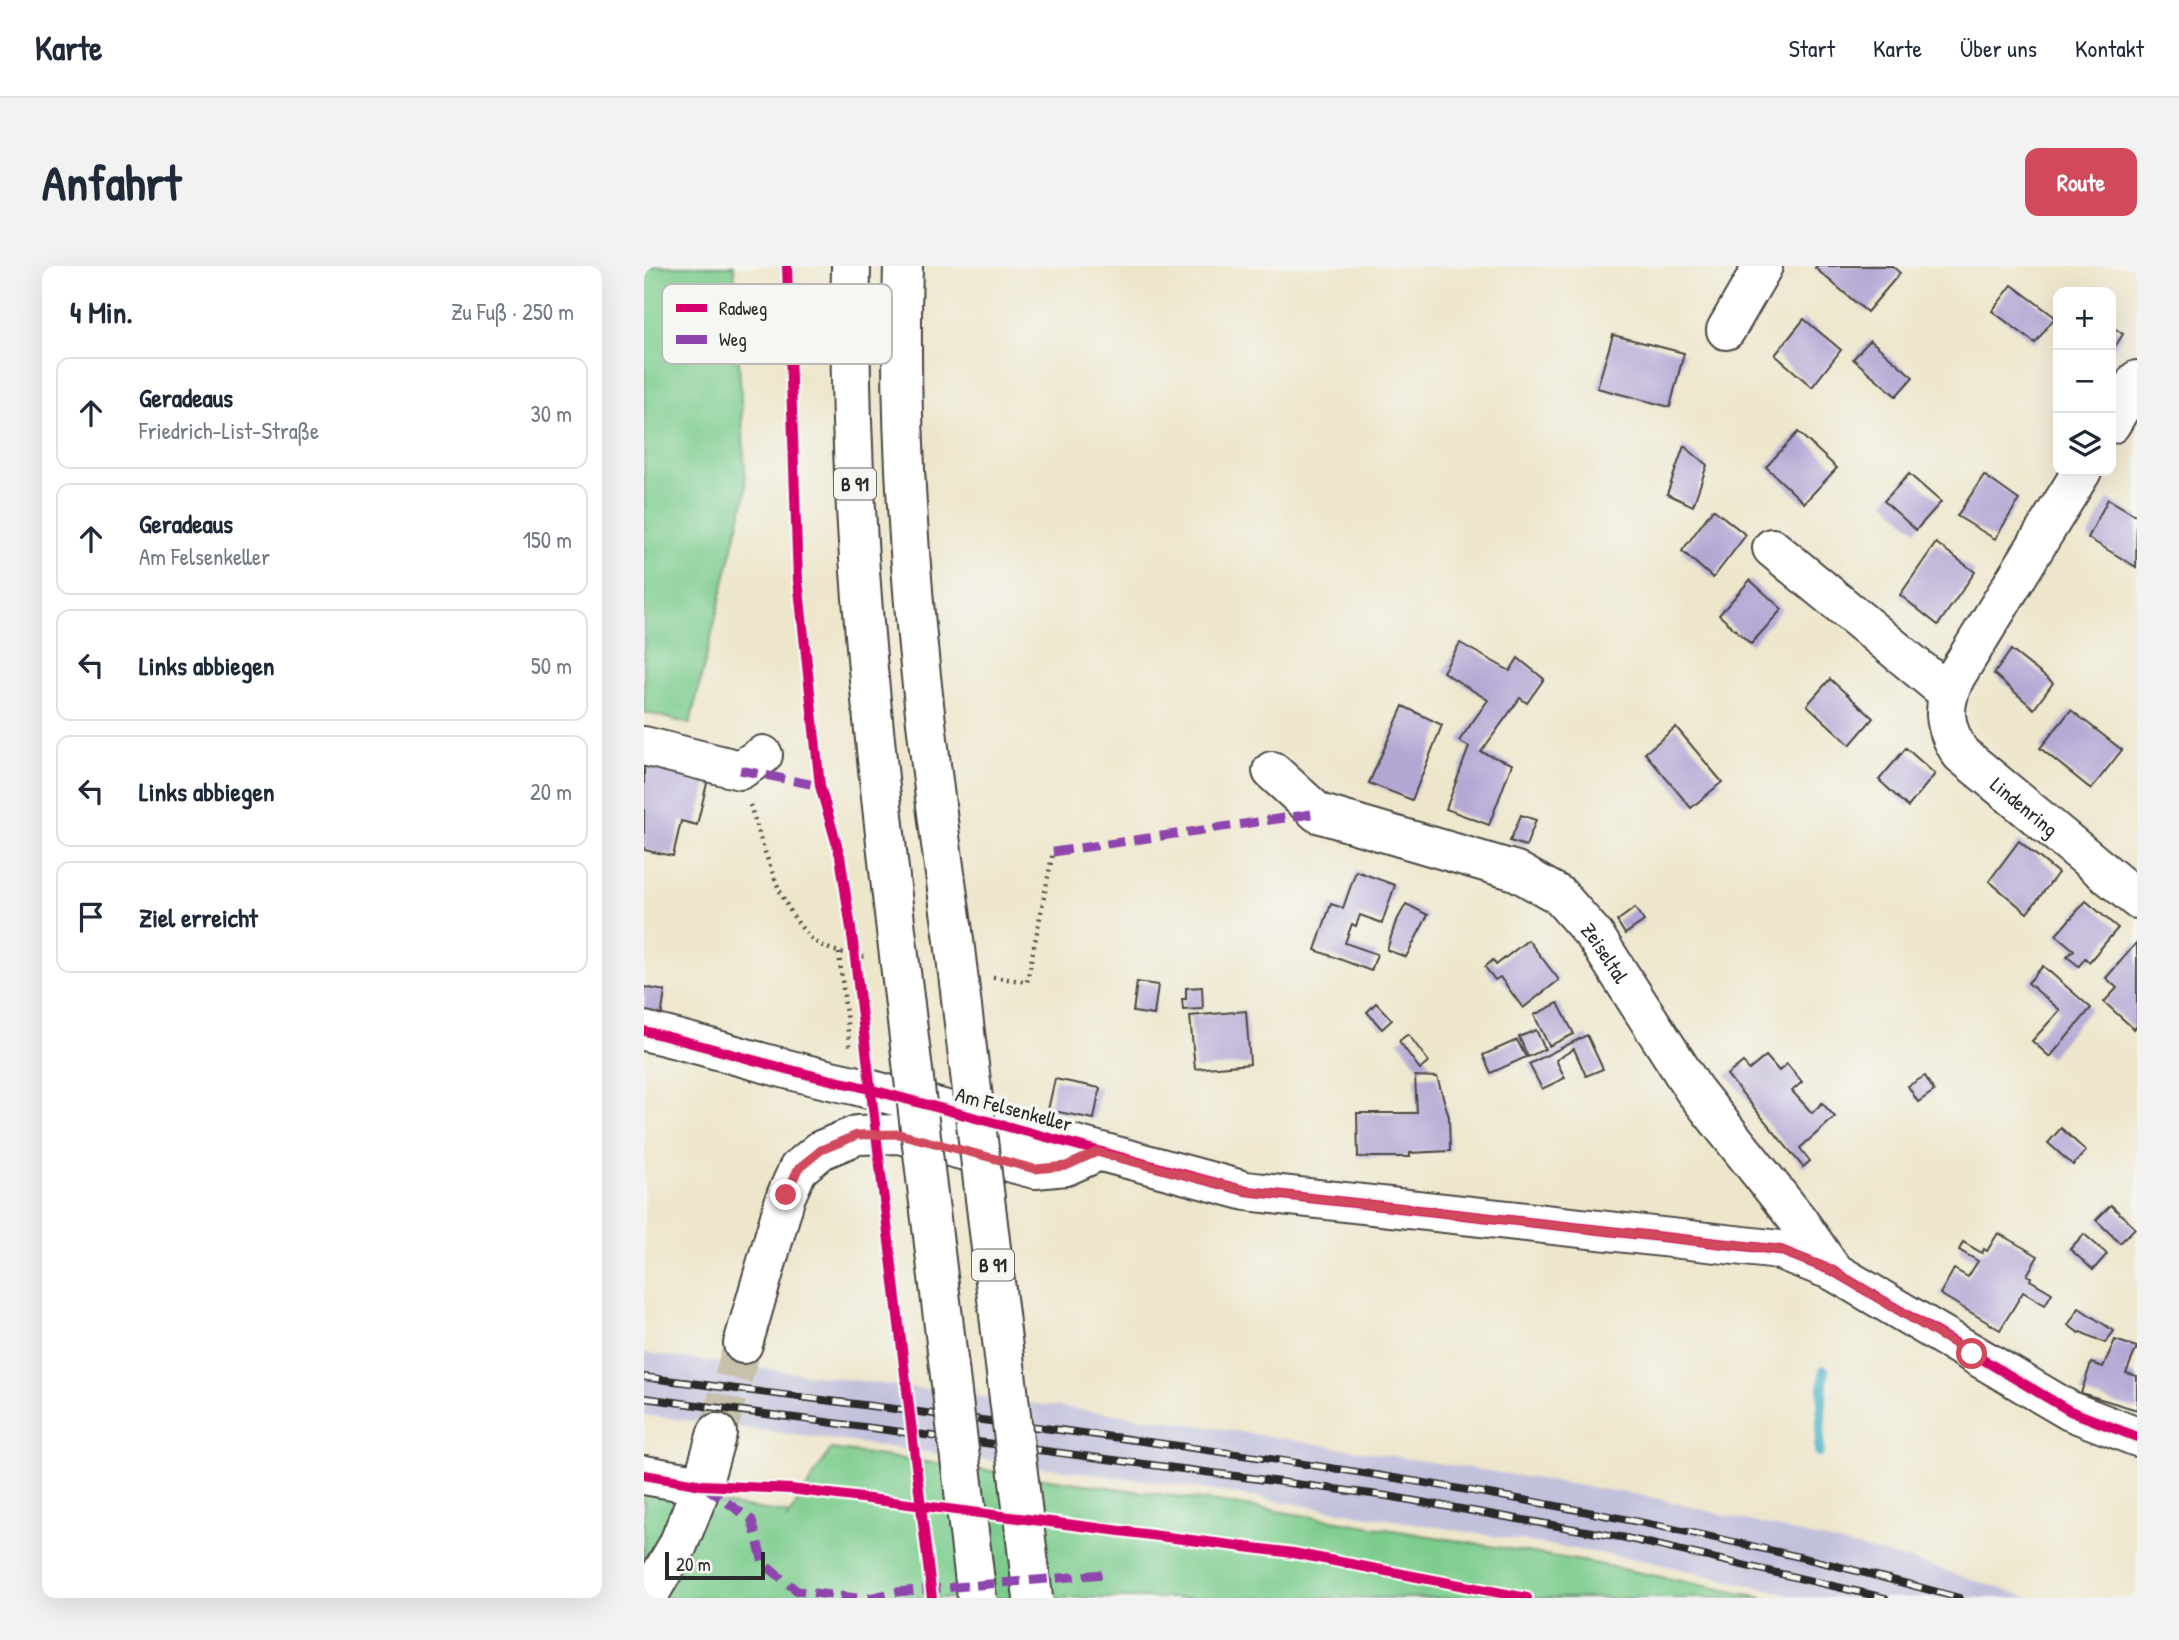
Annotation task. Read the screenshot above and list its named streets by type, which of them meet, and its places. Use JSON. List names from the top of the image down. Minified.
{"streets":{"main road":["B 91","Lindenring","Zeiseltal","Am Felsenkeller"]},"crossings":[["Zeiseltal","Am Felsenkeller"]],"legend":["Radweg","Weg"],"scale_bar":"20 m","page":{"header":"Karte","nav":["Start","Karte","Über uns","Kontakt"],"buttons":"Route","title":"Anfahrt","heading":["4 Min.","Zu Fuß · 250 m"],"map_buttons":["+","−"],"list":[["Geradeaus","Friedrich-List-Straße","30 m"],["Geradeaus","Am Felsenkeller","150 m"],["Links abbiegen","50 m"],["Links abbiegen","20 m"],"Ziel erreicht"],"scale":"20 m"}}
